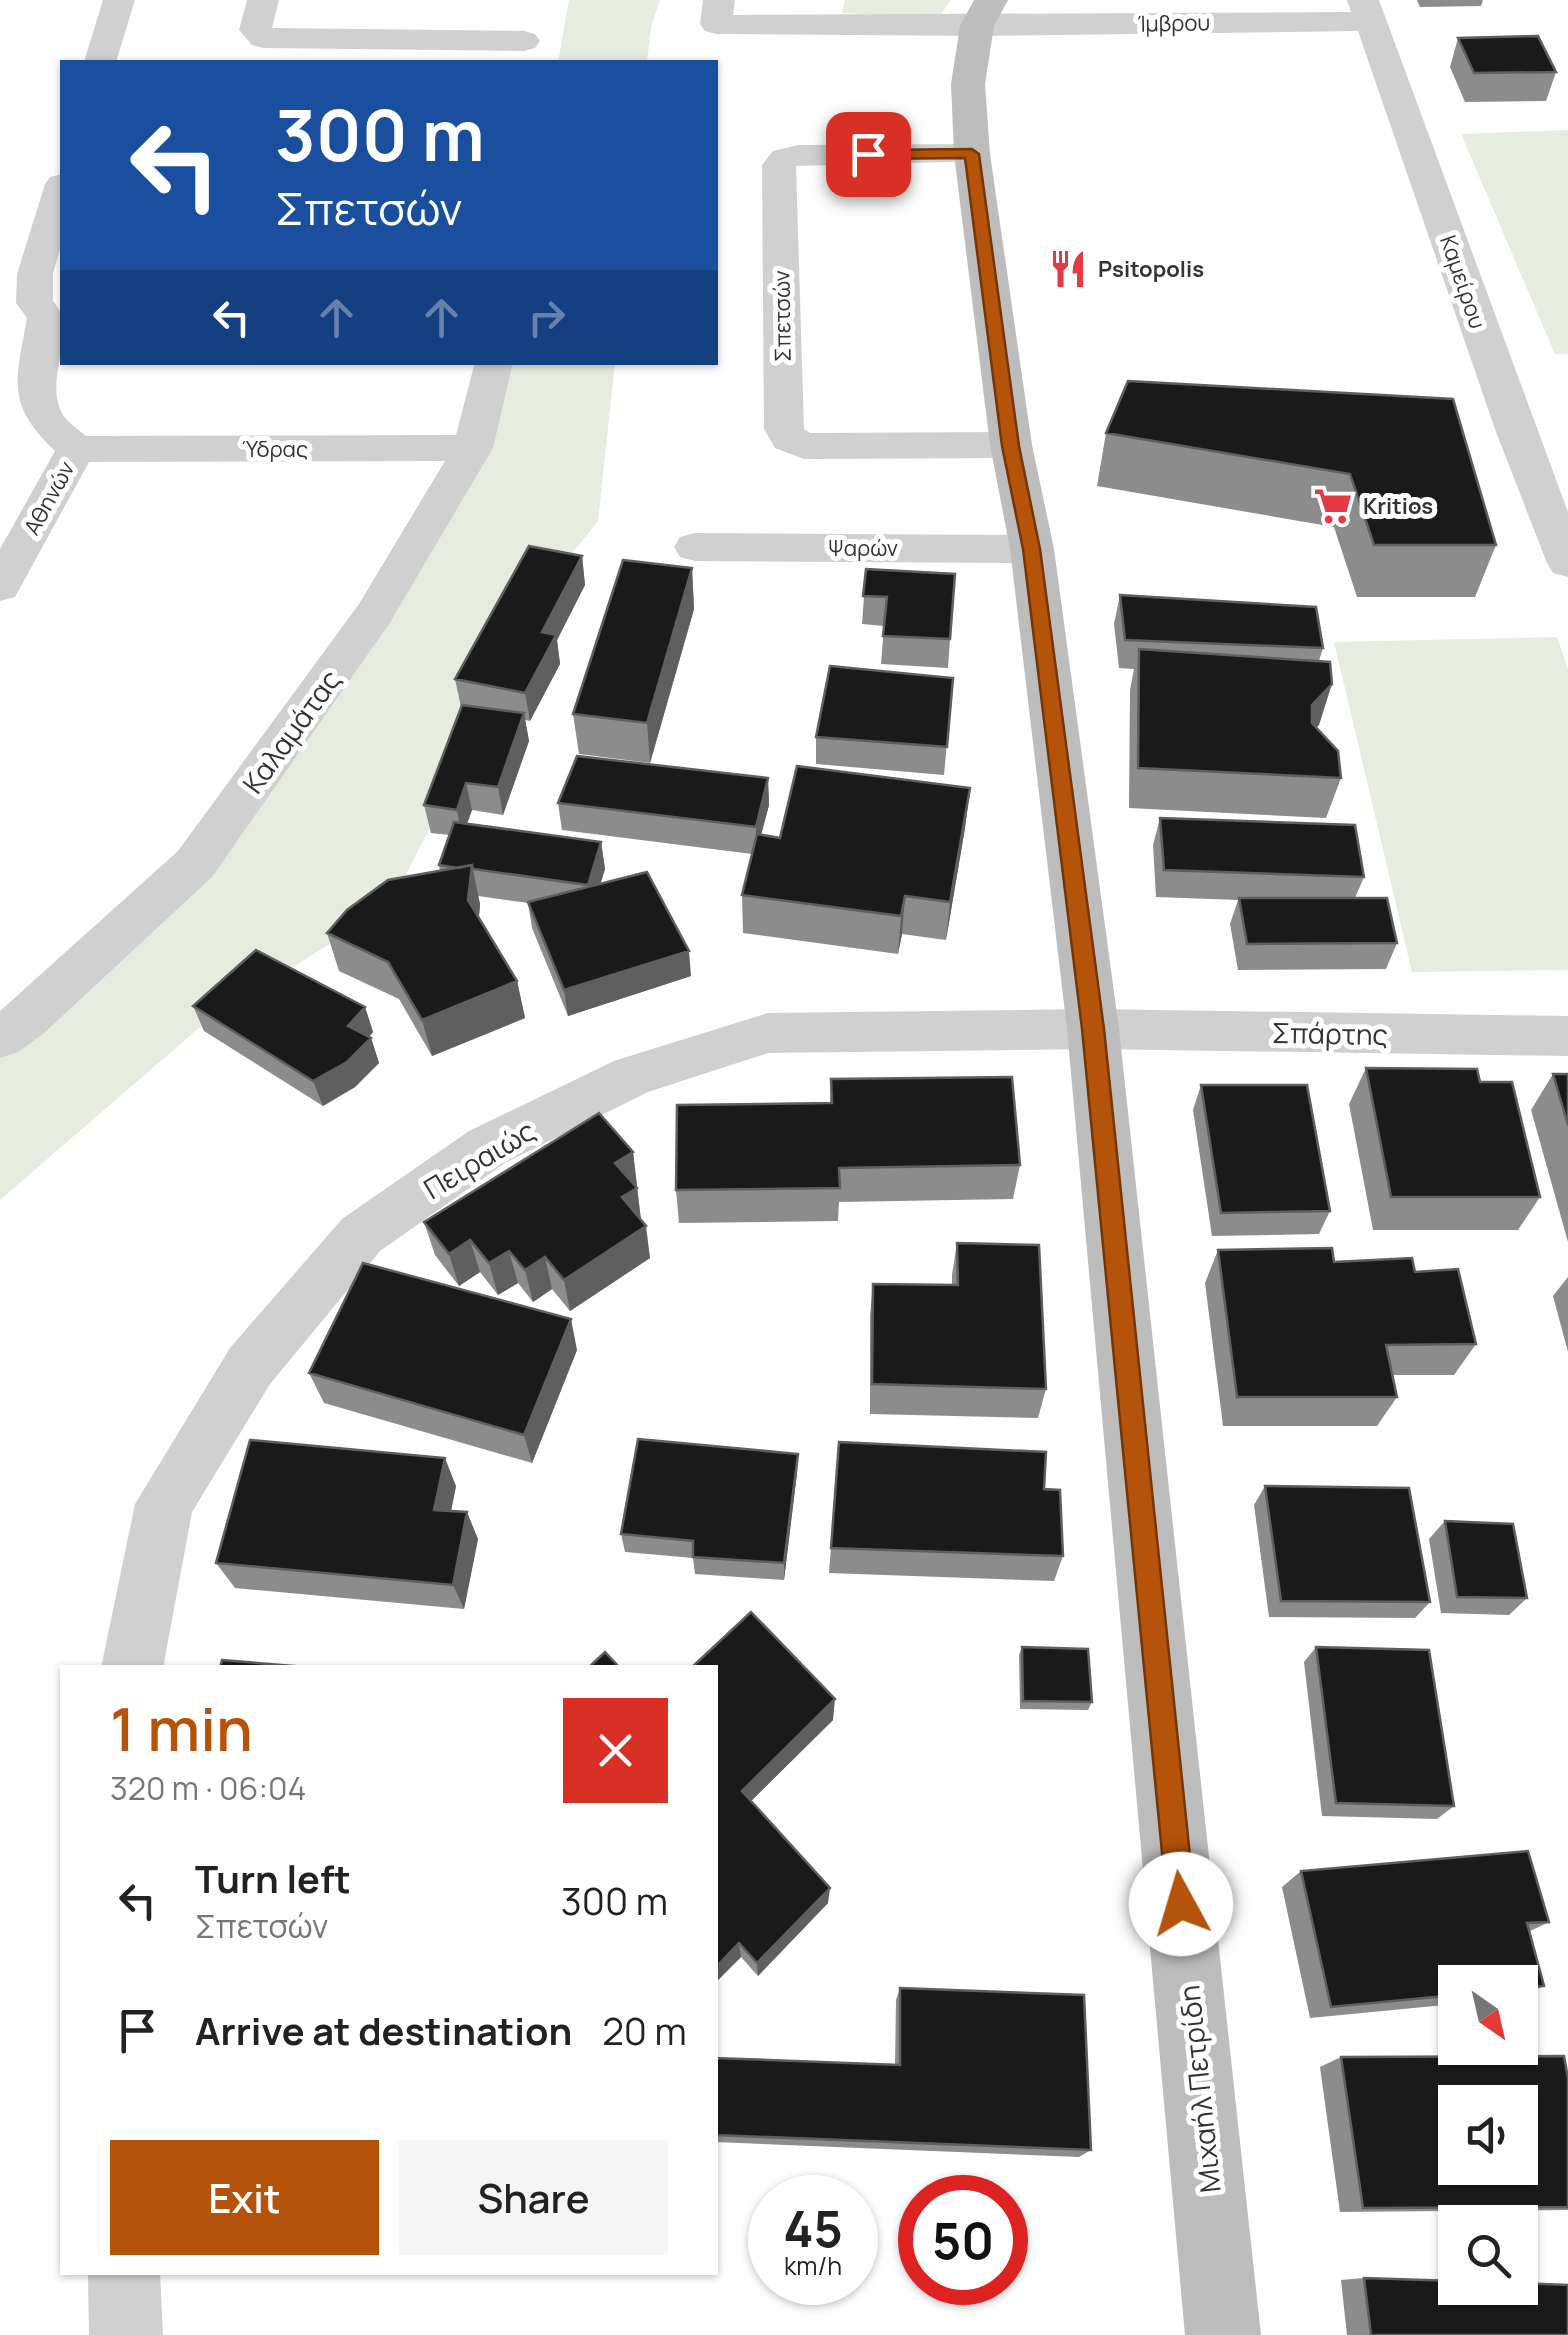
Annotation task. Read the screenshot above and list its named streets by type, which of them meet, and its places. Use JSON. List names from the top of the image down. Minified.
{"streets":{"main road":["Μιχαήλ Πετρίδη"],"street":["Ίμβρου","Καμείρου","Σπετσών","Ύδρας","Αθηνών","Ψαρών","Καλαμάτας","Σπάρτης","Πειραιώς"]},"crossings":[["Ίμβρου","Καμείρου"],["Ίμβρου","Μιχαήλ Πετρίδη"],["Σπετσών","Μιχαήλ Πετρίδη"],["Ύδρας","Αθηνών"],["Ύδρας","Καλαμάτας"],["Ψαρών","Μιχαήλ Πετρίδη"],["Σπάρτης","Πειραιώς"],["Σπάρτης","Μιχαήλ Πετρίδη"],["Πειραιώς","Μιχαήλ Πετρίδη"]],"places":{"restaurant":["Psitopolis"],"supermarket":["Kritios"]},"north":"bottom right","page":{"turn":["300 m","Σπετσών"],"heading":["1 min","320 m · 06:04"],"list":[{"name":"Turn left","note":"Σπετσών","value":"300 m"},{"name":"Arrive at destination","value":"20 m"}],"buttons":["Exit","Share"],"speed":"45 km/h","limit":"50"}}
